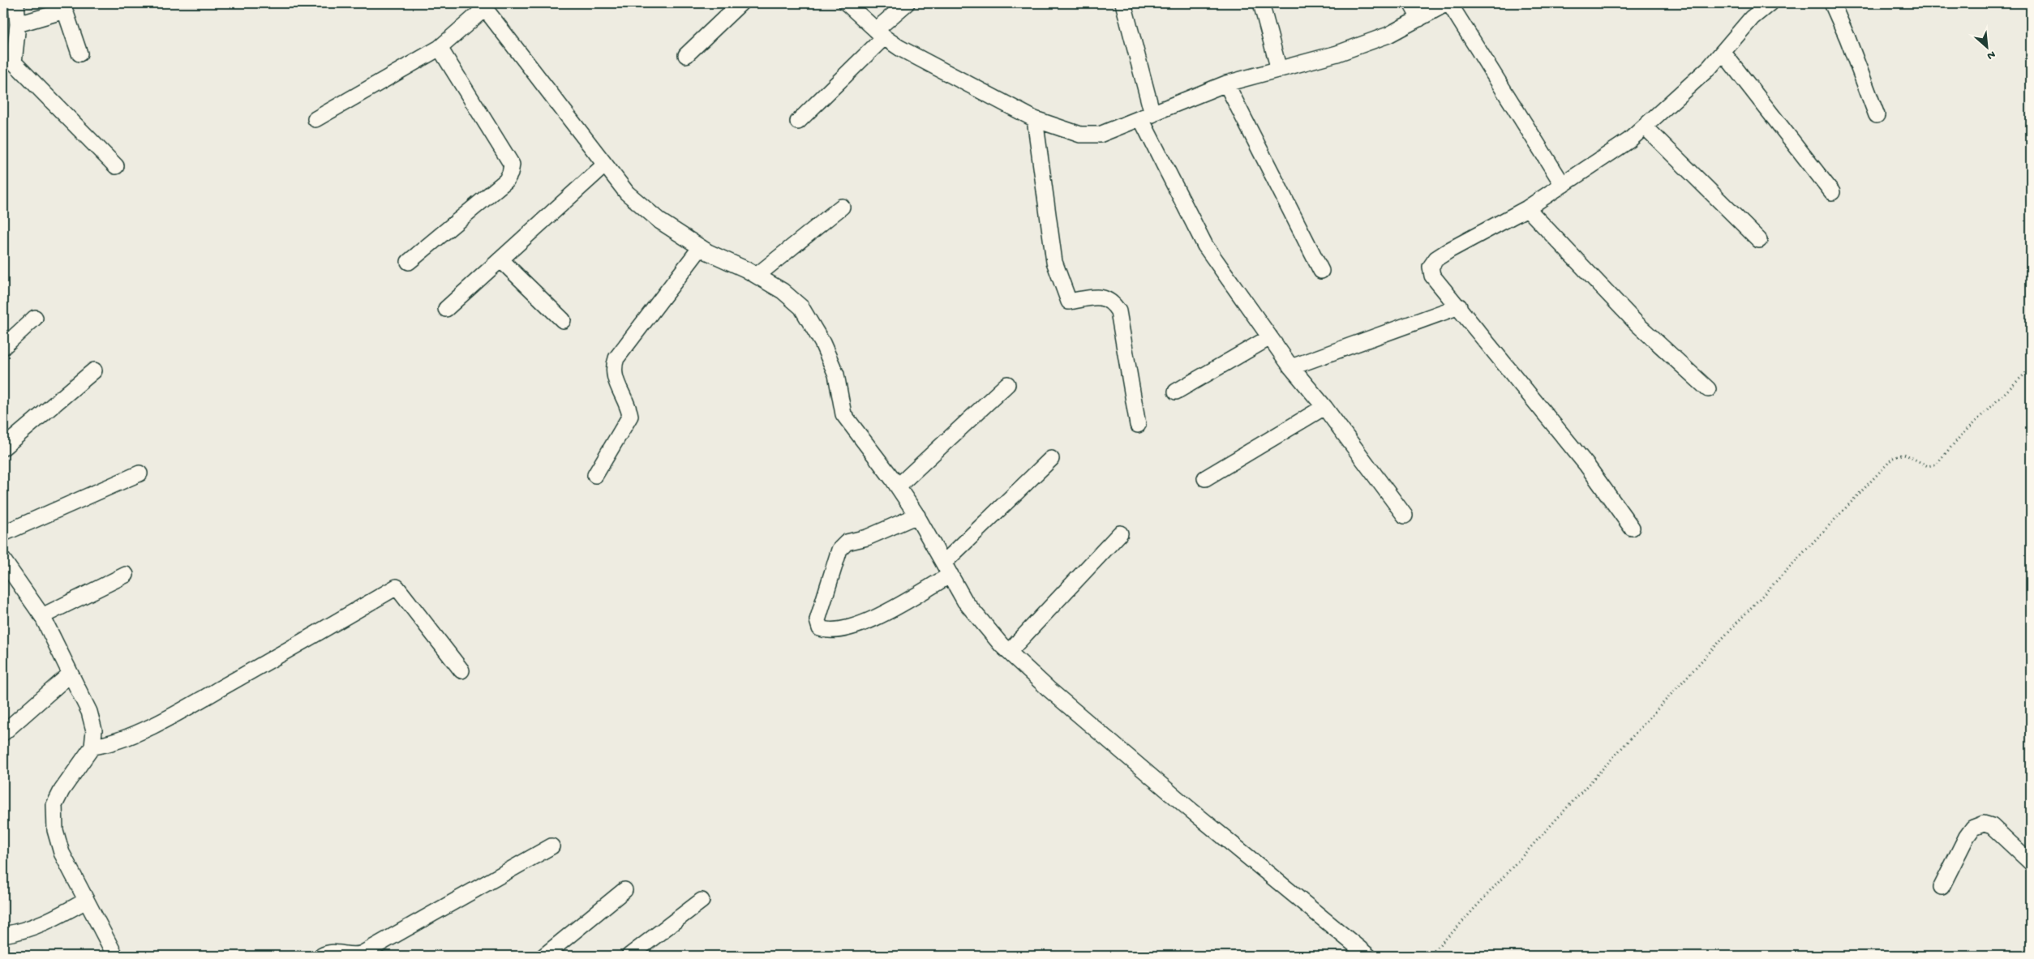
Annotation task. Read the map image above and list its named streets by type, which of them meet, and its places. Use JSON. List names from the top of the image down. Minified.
{"north":"bottom right"}
